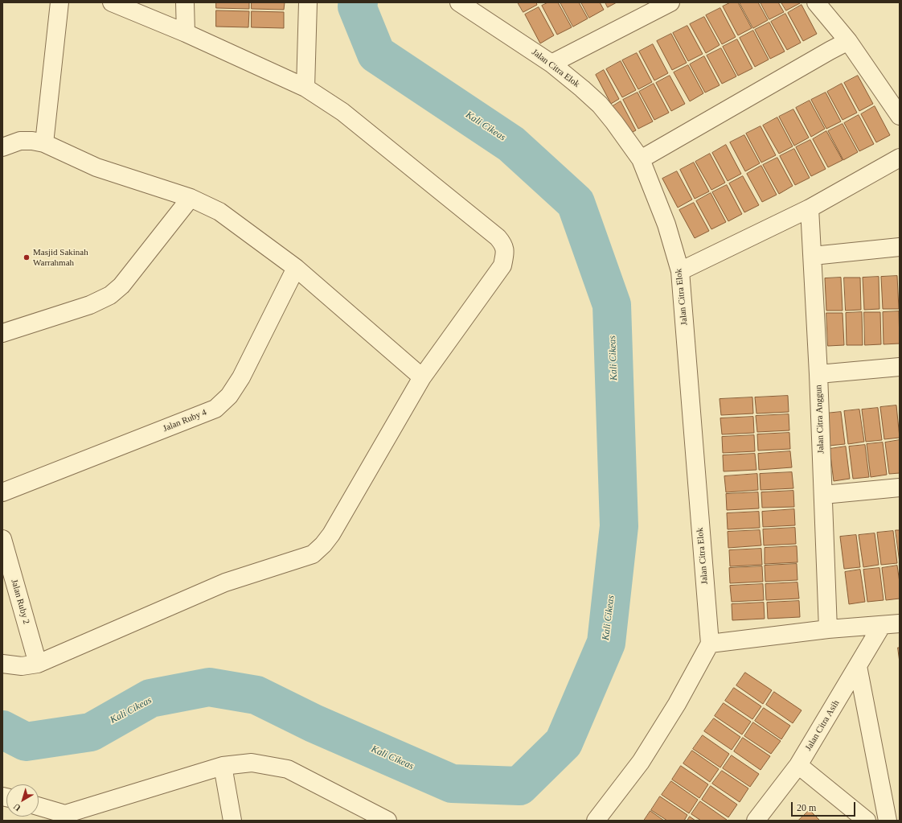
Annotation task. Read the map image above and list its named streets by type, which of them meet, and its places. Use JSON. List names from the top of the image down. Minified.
{"streets":{"street":["Jalan Citra Elok","Jalan Citra Anggun","Jalan Ruby 4","Jalan Ruby 2","Jalan Citra Asih"]},"water":["Kali Cikeas"],"places":["Masjid Sakinah Warrahmah"],"scale_bar":"20 m","north":"bottom left"}
